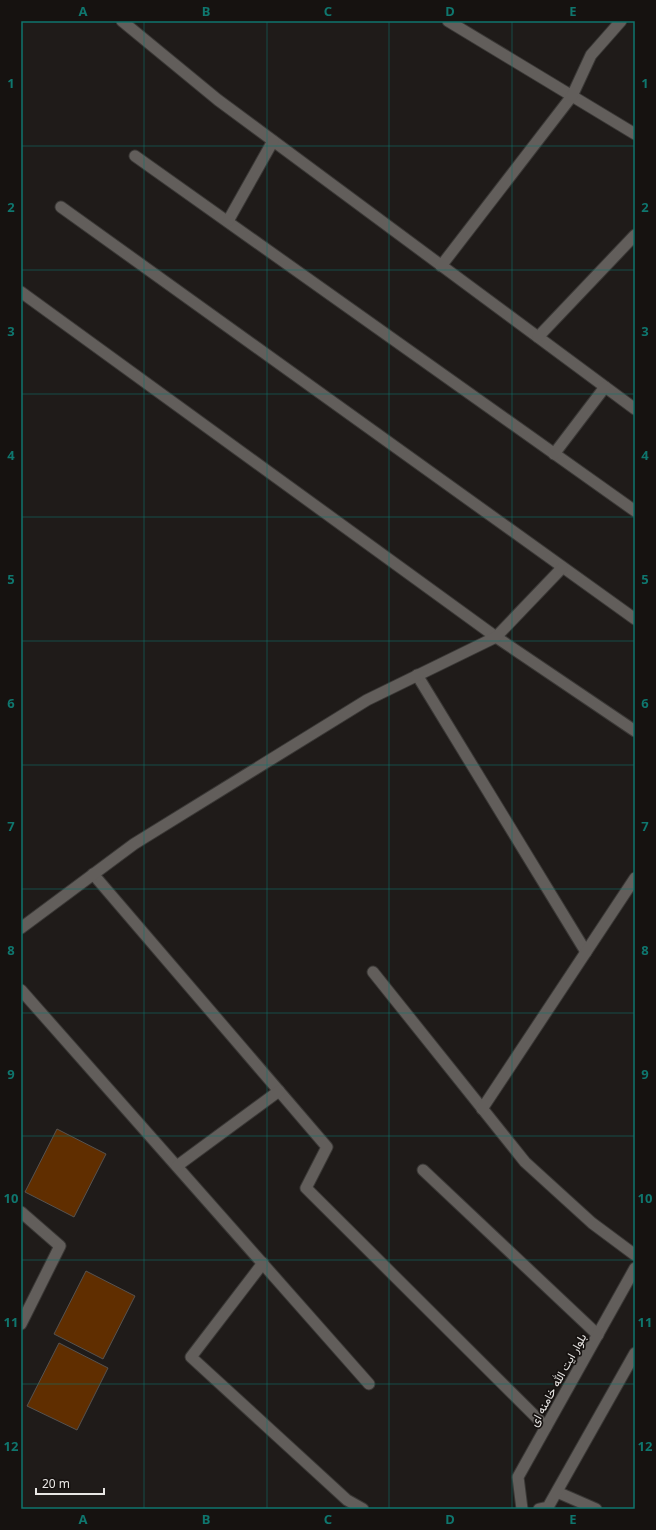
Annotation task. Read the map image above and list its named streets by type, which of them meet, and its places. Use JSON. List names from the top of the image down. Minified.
{"streets":{"street":["بلوار ایت الله خامنه ای"]},"scale_bar":"20 m","grid":{"columns":["A","B","C","D","E"],"rows":["1","2","3","4","5","6","7","8","9","10","11","12"]}}
